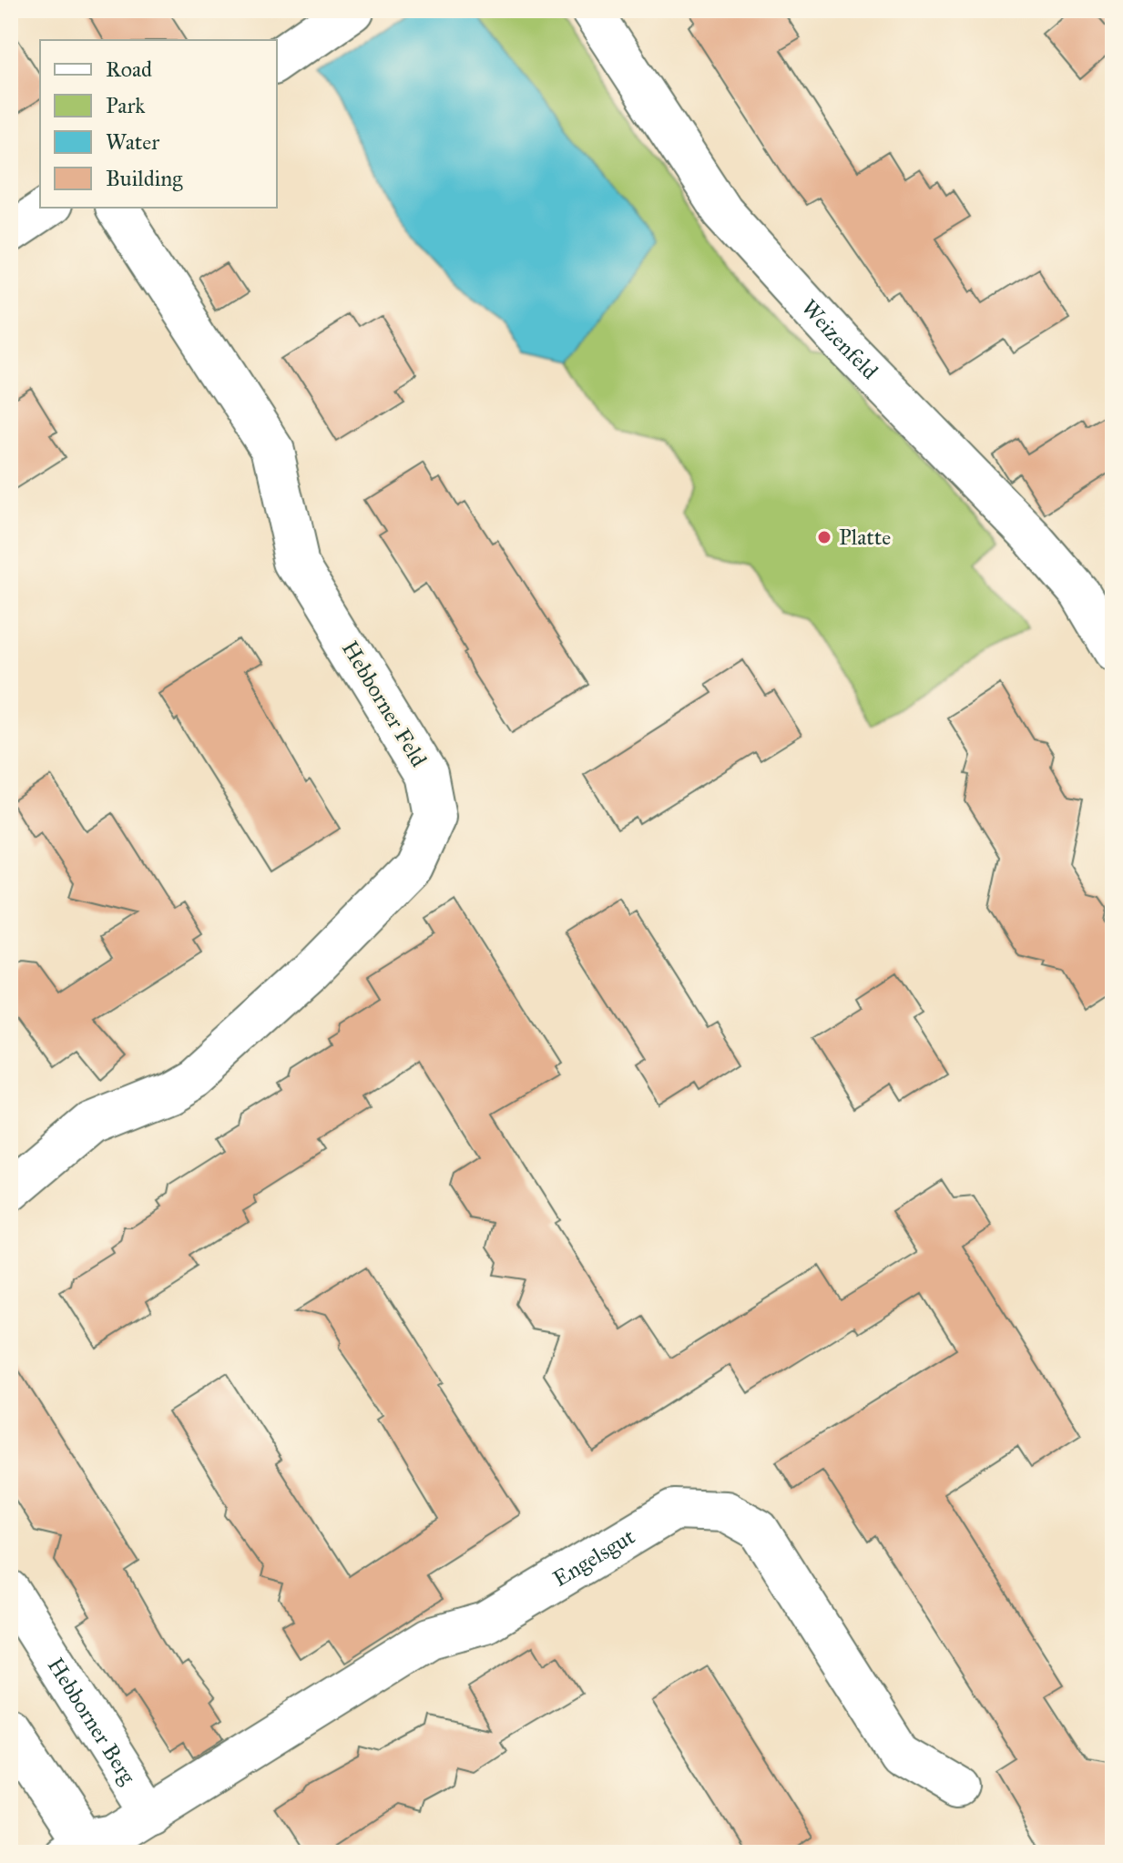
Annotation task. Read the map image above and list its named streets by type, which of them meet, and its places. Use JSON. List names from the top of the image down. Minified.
{"streets":{"street":["Weizenfeld","Hebborner Feld","Engelsgut","Hebborner Berg"]},"crossings":[["Engelsgut","Hebborner Berg"]],"places":["Platte"],"legend":["Road","Park","Water","Building"]}
